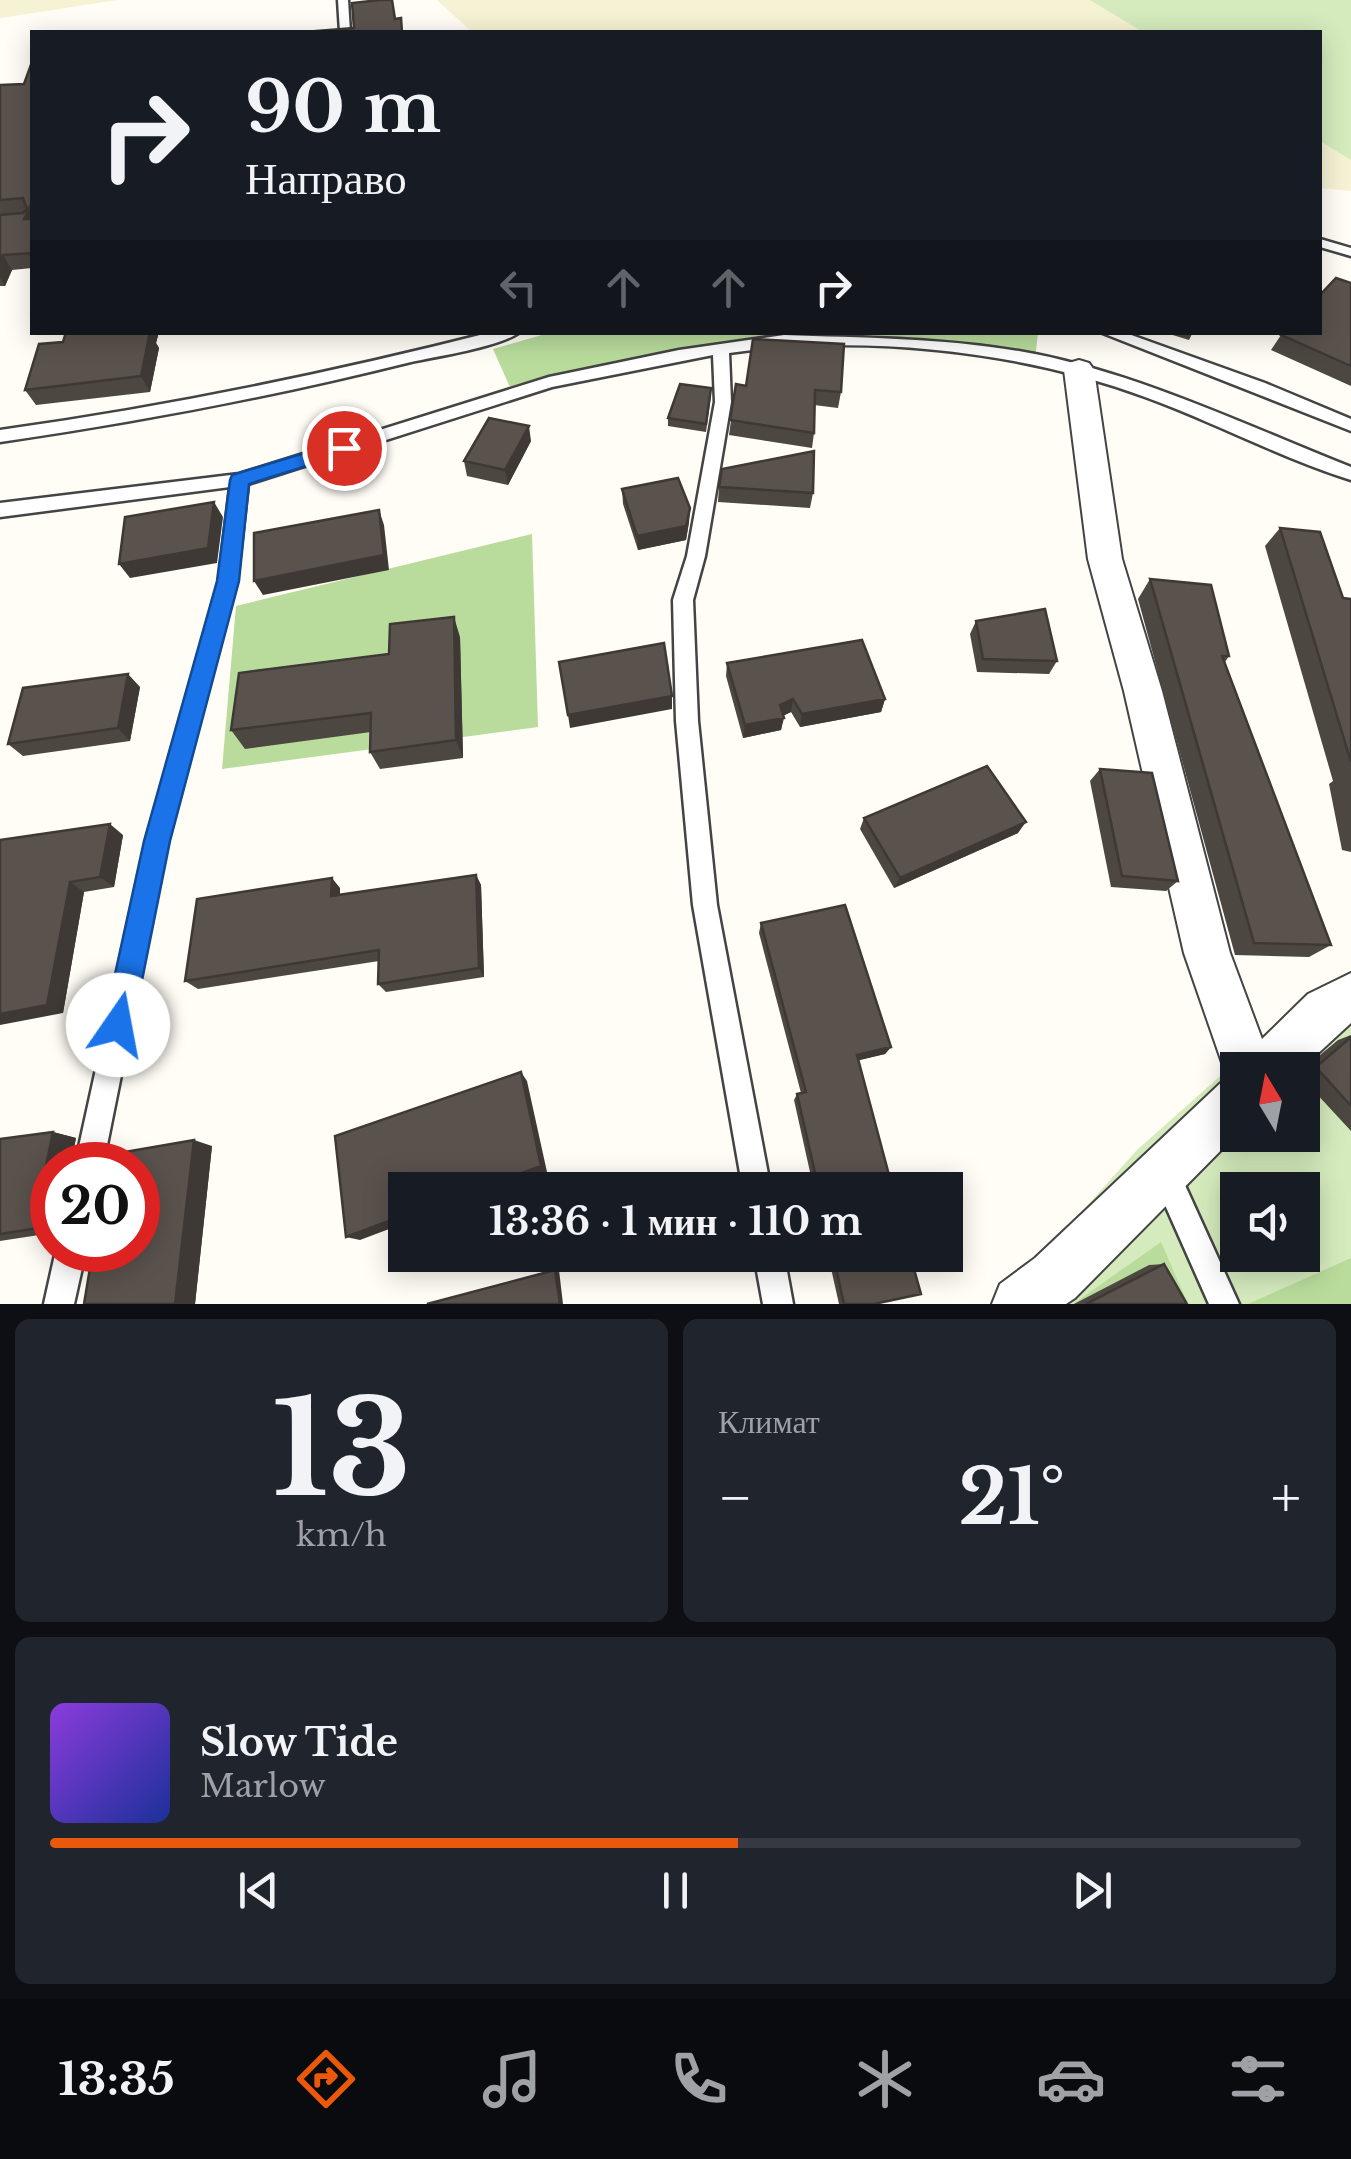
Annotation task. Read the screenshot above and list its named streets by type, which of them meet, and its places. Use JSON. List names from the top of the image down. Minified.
{"north":"top","page":{"turn":["90 m","Направо"],"limit":"20","trip":"13:36 · 1 мин · 110 m","tile":[["13","km/h"],"Климат"],"heat":["−","21°","+"],"song":["Slow Tide","Marlow"],"tabs":"13:35"}}
